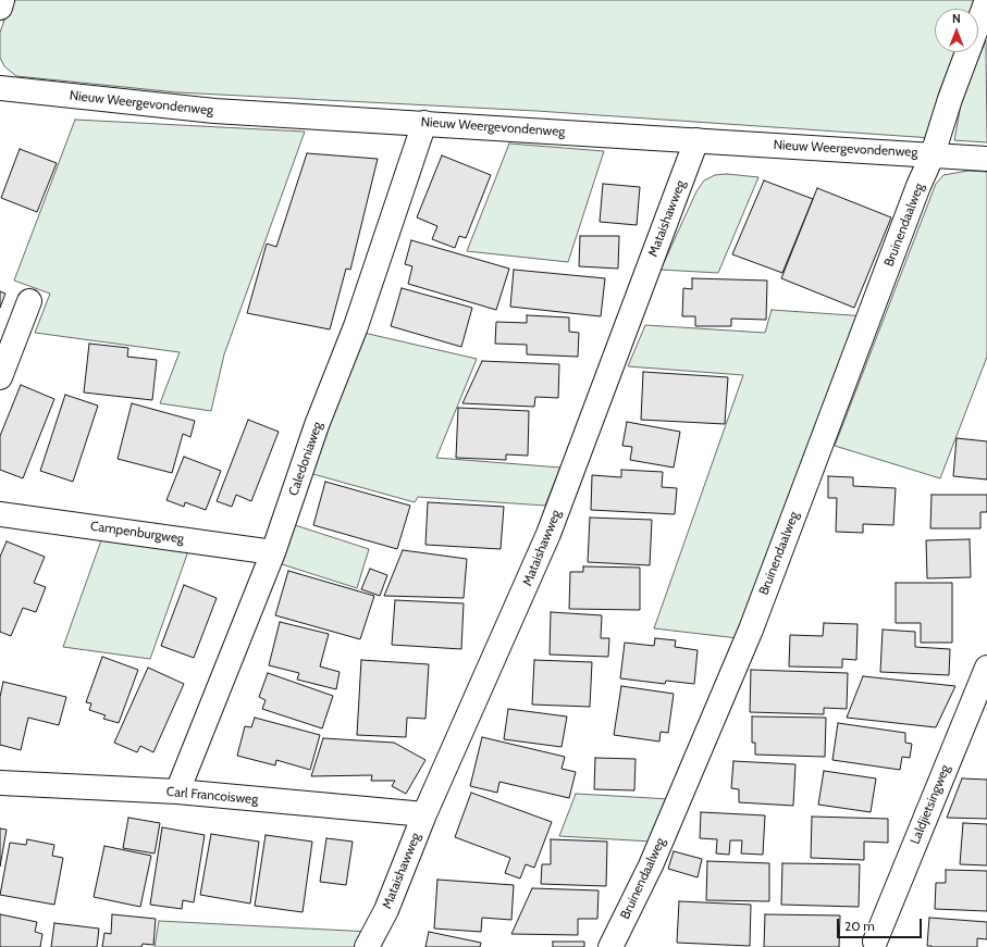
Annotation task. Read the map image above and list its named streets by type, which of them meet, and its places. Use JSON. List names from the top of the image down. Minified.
{"streets":{"street":["Nieuw Weergevondenweg","Mataishawweg","Bruinendaalweg","Caledoniaweg","Campenburgweg","Carl Francoisweg","Laldjietsingweg"]},"crossings":[["Nieuw Weergevondenweg","Mataishawweg"],["Nieuw Weergevondenweg","Bruinendaalweg"],["Nieuw Weergevondenweg","Caledoniaweg"],["Mataishawweg","Carl Francoisweg"],["Caledoniaweg","Campenburgweg"],["Caledoniaweg","Carl Francoisweg"]],"scale_bar":"20 m","north":"top"}
